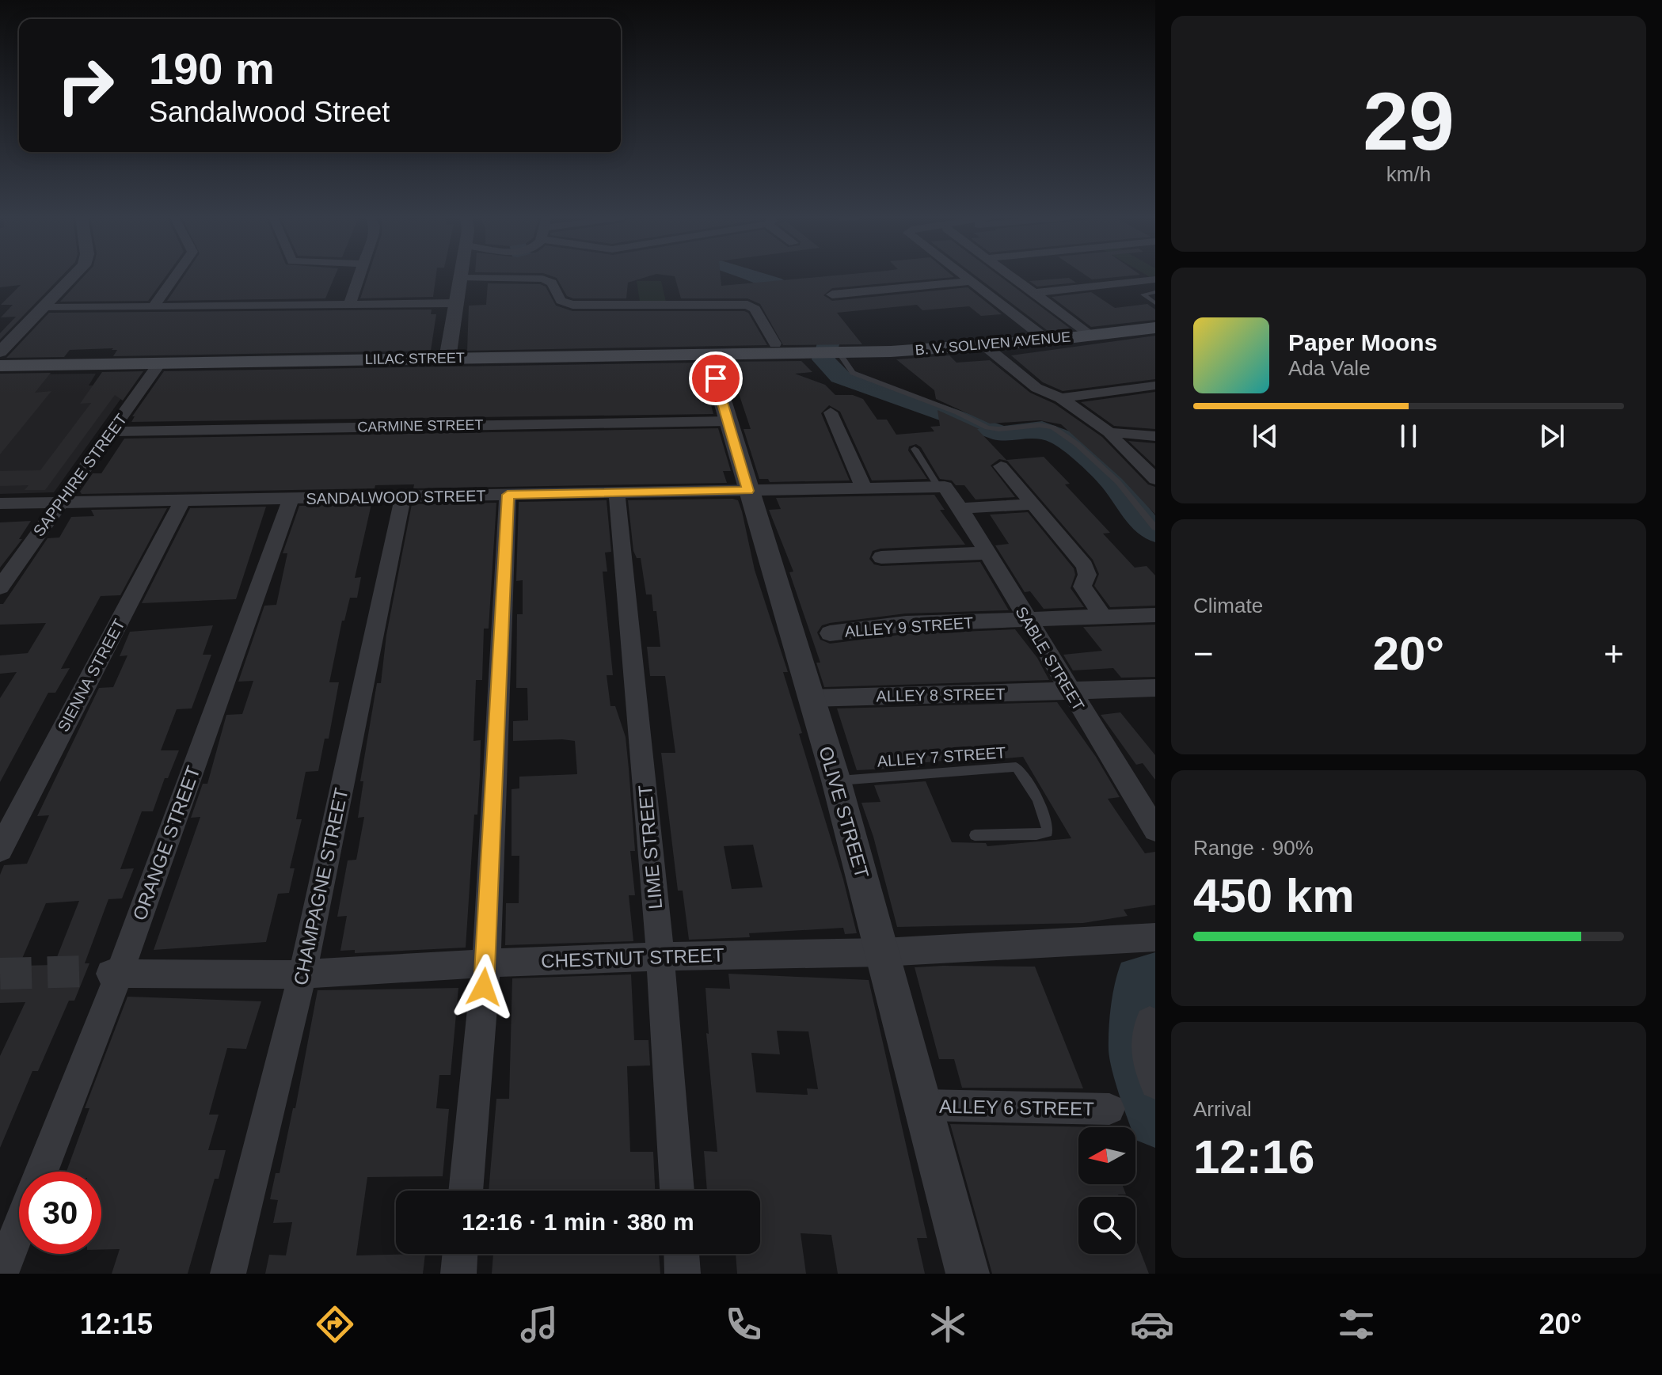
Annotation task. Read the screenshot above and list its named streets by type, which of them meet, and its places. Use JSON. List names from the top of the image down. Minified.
{"streets":{"main road":["B. V. SOLIVEN AVENUE","LILAC STREET"],"street":["CARMINE STREET","SAPPHIRE STREET","SANDALWOOD STREET","ALLEY 9 STREET","SABLE STREET","SIENNA STREET","ALLEY 8 STREET","OLIVE STREET","ORANGE STREET","LIME STREET","CHAMPAGNE STREET","CHESTNUT STREET","ALLEY 6 STREET"],"lane":["ALLEY 7 STREET"]},"crossings":[["B. V. SOLIVEN AVENUE","LILAC STREET"],["LILAC STREET","SAPPHIRE STREET"],["LILAC STREET","OLIVE STREET"],["CARMINE STREET","SAPPHIRE STREET"],["CARMINE STREET","OLIVE STREET"],["SAPPHIRE STREET","SANDALWOOD STREET"],["SANDALWOOD STREET","SABLE STREET"],["SANDALWOOD STREET","SIENNA STREET"],["SANDALWOOD STREET","OLIVE STREET"],["SANDALWOOD STREET","ORANGE STREET"],["SANDALWOOD STREET","LIME STREET"],["SANDALWOOD STREET","CHAMPAGNE STREET"],["ALLEY 9 STREET","SABLE STREET"],["SABLE STREET","ALLEY 8 STREET"],["ALLEY 8 STREET","OLIVE STREET"],["ALLEY 7 STREET","OLIVE STREET"],["OLIVE STREET","CHESTNUT STREET"],["OLIVE STREET","ALLEY 6 STREET"],["ORANGE STREET","CHESTNUT STREET"],["LIME STREET","CHESTNUT STREET"],["CHAMPAGNE STREET","CHESTNUT STREET"]],"north":"left","page":{"tile":[["29","km/h"],"Climate",["Range · 90%","450 km"],["Arrival","12:16"]],"turn":["190 m","Sandalwood Street"],"song":["Paper Moons","Ada Vale"],"heat":["−","20°","+"],"limit":"30","trip":"12:16 · 1 min · 380 m","tabs":["12:15","20°"]}}
